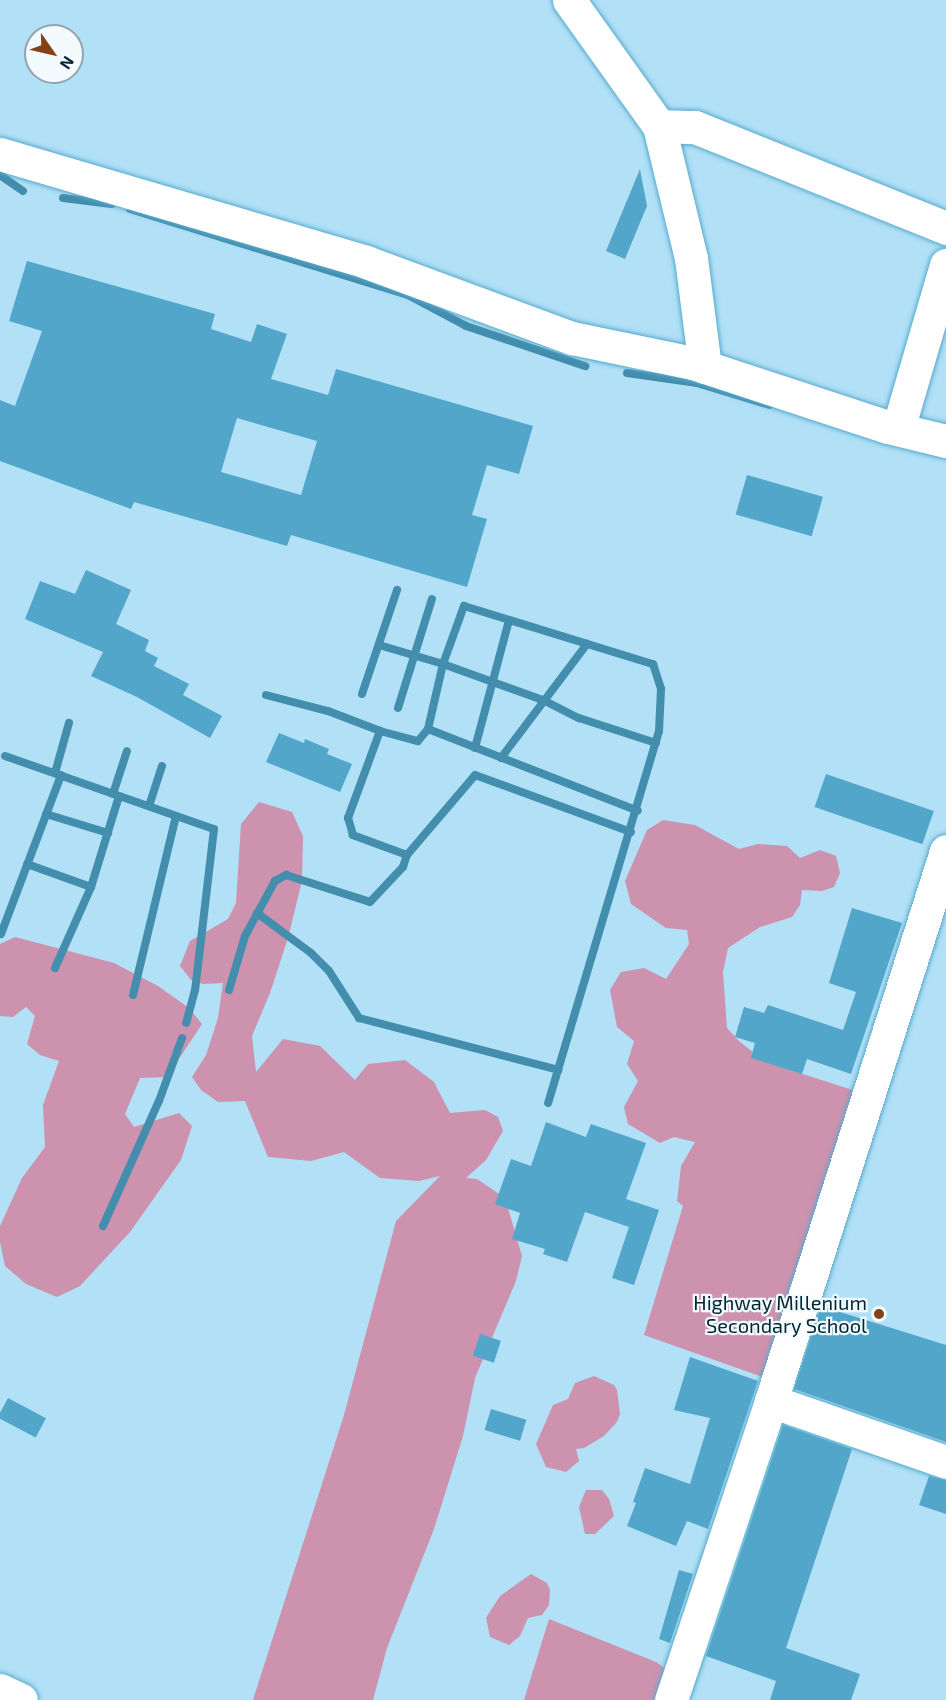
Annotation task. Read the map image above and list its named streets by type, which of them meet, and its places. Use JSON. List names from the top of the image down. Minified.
{"places":["Highway Millenium Secondary School"],"north":"bottom right"}
